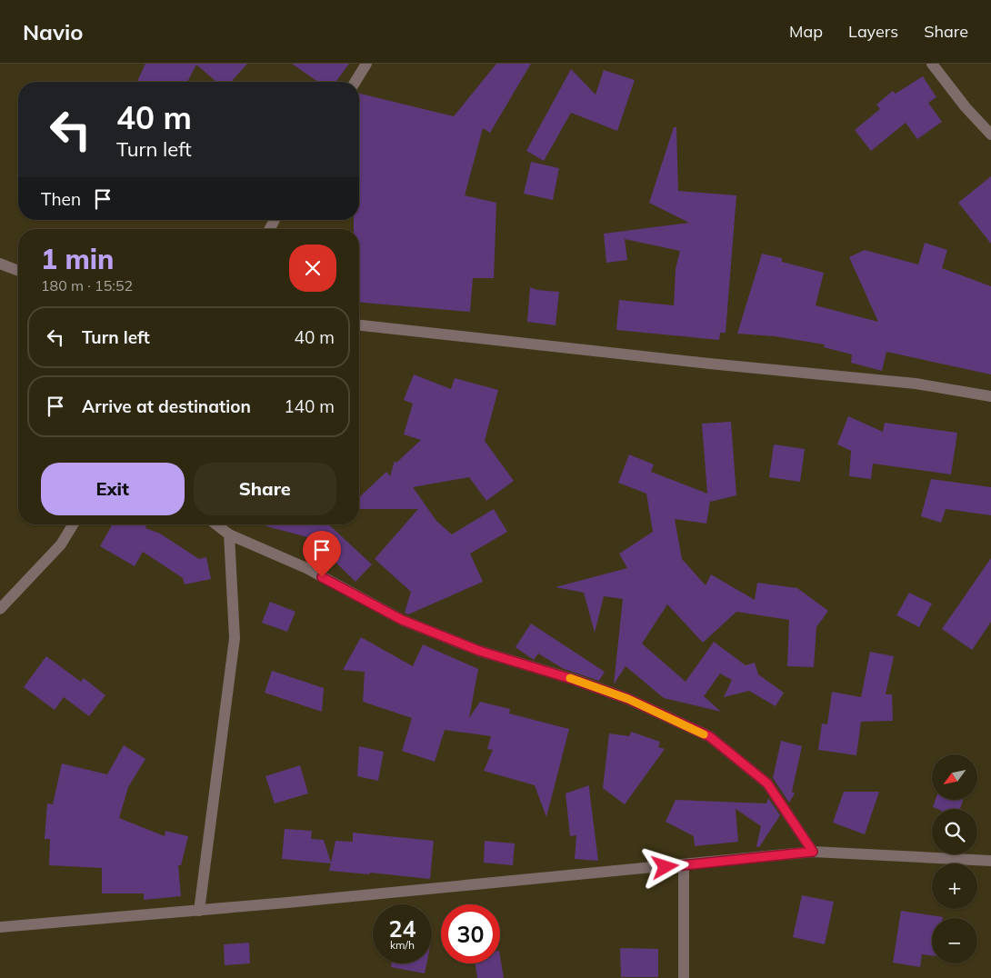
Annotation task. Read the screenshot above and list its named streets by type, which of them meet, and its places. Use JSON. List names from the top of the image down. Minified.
{"north":"bottom left","page":{"header":"Navio","nav":["Map","Layers","Share"],"turn":["40 m","Turn left"],"then":"Then","heading":["1 min","180 m · 15:52"],"list":[{"name":"Turn left","value":"40 m"},{"name":"Arrive at destination","value":"140 m"}],"buttons":["Exit","Share"],"map_buttons":["+","−"],"speed":"24 km/h","limit":"30"}}
